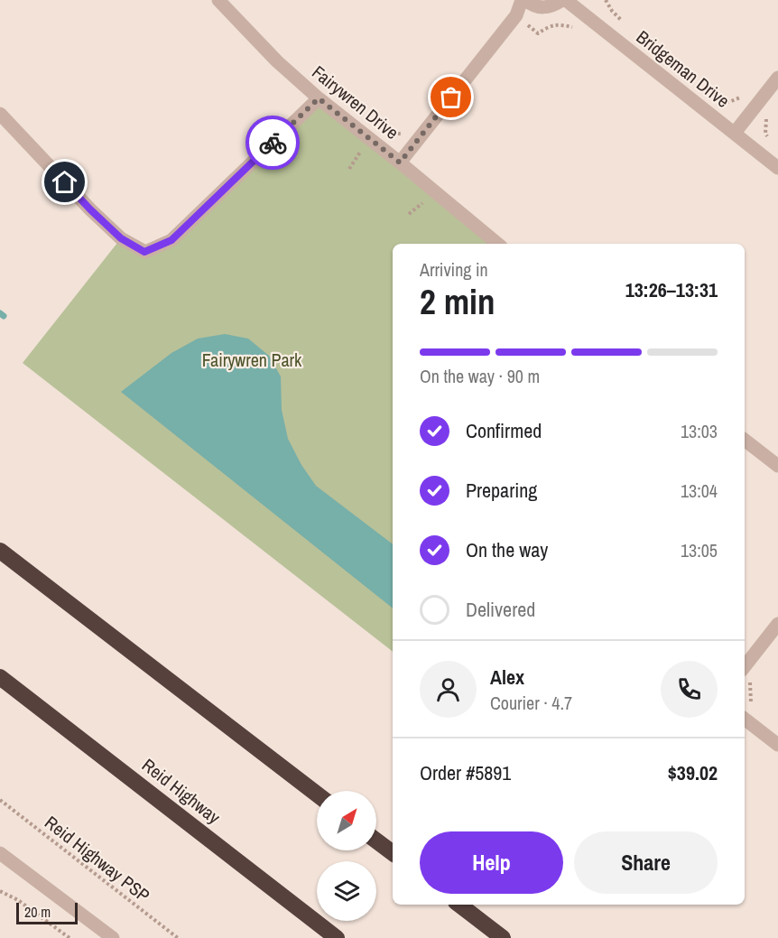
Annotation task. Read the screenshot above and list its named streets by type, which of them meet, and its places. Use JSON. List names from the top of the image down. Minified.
{"streets":{"highway":["Reid Highway"],"street":["Bridgeman Drive","Fairywren Drive"],"path":["Reid Highway PSP"]},"parks":["Fairywren Park"],"scale_bar":"20 m","north":"top right","page":{"heading":["2 min","Arriving in","13:26–13:31"],"panel":["Alex","Courier · 4.7","Order #5891","$39.02"],"bar":"On the way · 90 m","list":[["Confirmed","13:03"],["Preparing","13:04"],["On the way","13:05"],"Delivered"],"buttons":["Help","Share"],"scale":"20 m"}}
